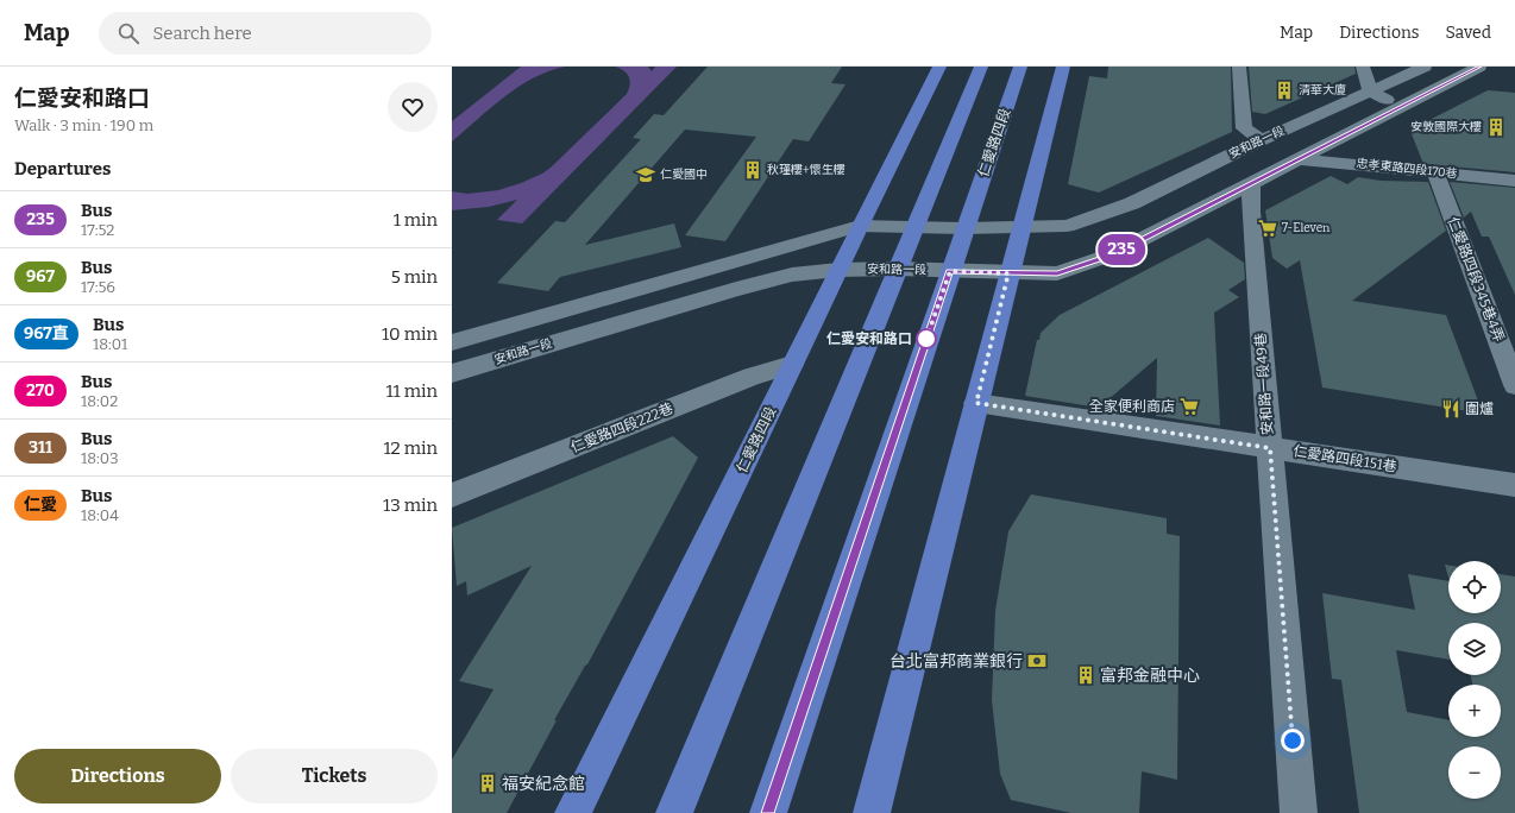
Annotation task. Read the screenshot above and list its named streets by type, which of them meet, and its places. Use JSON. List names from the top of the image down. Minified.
{"streets":{"main road":["仁愛路四段"],"street":["安和路一段","忠孝東路四段170巷","仁愛路四段345巷4弄","安和路一段49巷","仁愛路四段222巷","仁愛路四段151巷"]},"crossings":[["仁愛路四段","安和路一段"],["仁愛路四段","仁愛路四段222巷"],["安和路一段","忠孝東路四段170巷"],["安和路一段","安和路一段49巷"],["忠孝東路四段170巷","仁愛路四段345巷4弄"],["安和路一段49巷","仁愛路四段151巷"]],"places":{"building":["清華大廈","安敦國際大樓","秋瑾樓+懷生樓","富邦金融中心","福安紀念館"],"school or university":["仁愛國中"],"supermarket":["7-Eleven","全家便利商店"],"other":["仁愛安和路口"],"restaurant":["圍爐"],"bank":["台北富邦商業銀行"]},"lines":["bus line 235"],"page":{"header":"Map","search":"Search here","nav":["Map","Directions","Saved"],"heading":[["仁愛安和路口","Walk · 3 min · 190 m"],"Departures"],"on_map":"235","list":[{"mark":"235","name":"Bus","note":"17:52","value":"1 min"},{"mark":"967","name":"Bus","note":"17:56","value":"5 min"},{"mark":"967直","name":"Bus","note":"18:01","value":"10 min"},{"mark":"270","name":"Bus","note":"18:02","value":"11 min"},{"mark":"311","name":"Bus","note":"18:03","value":"12 min"},{"mark":"仁愛","name":"Bus","note":"18:04","value":"13 min"}],"map_buttons":["+","−"],"buttons":["Directions","Tickets"]}}
